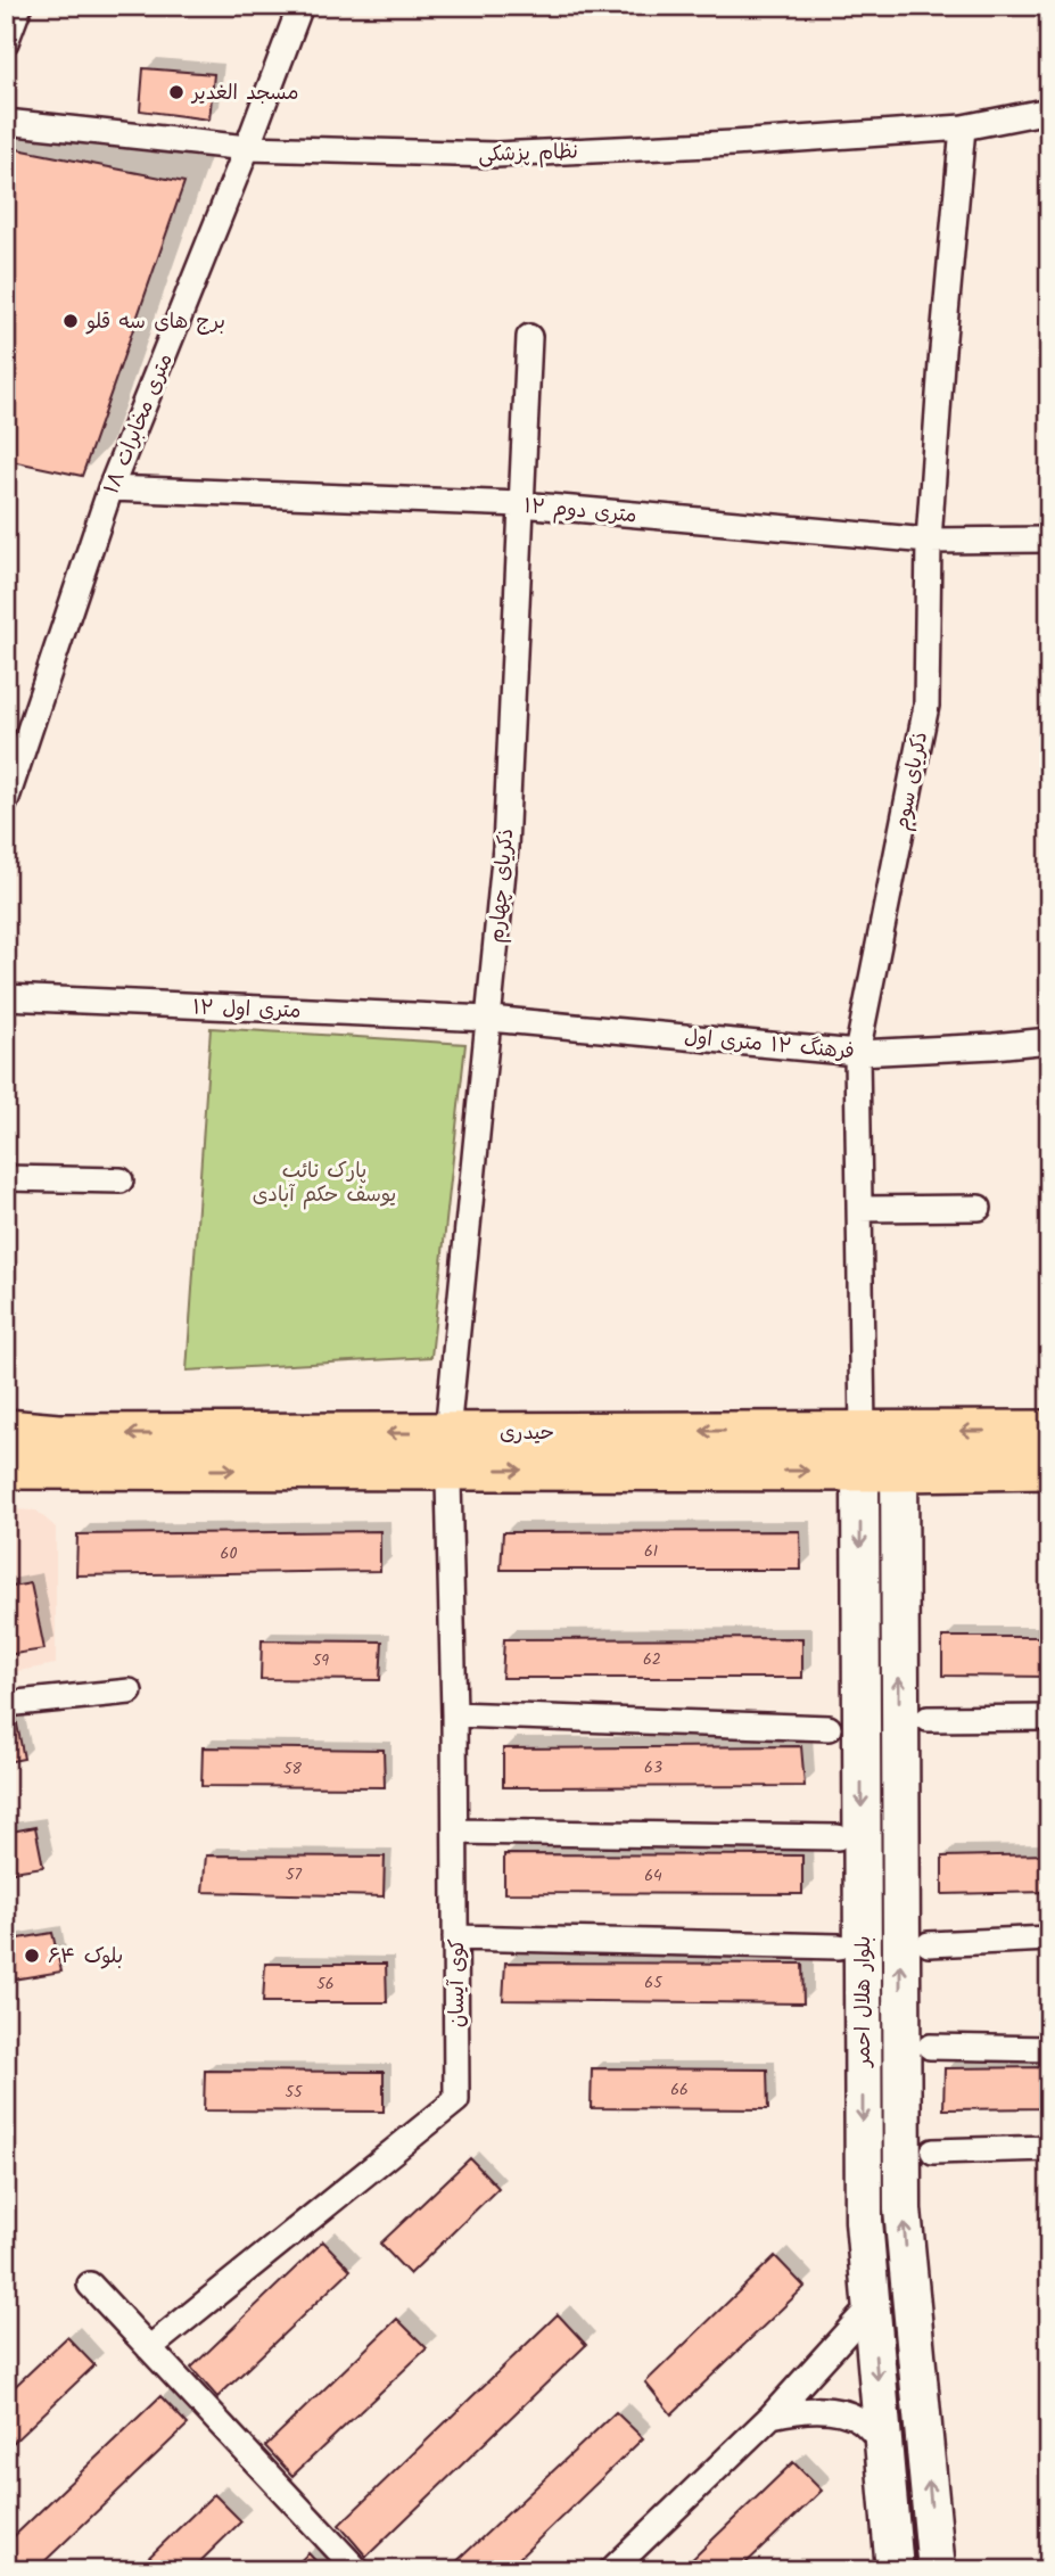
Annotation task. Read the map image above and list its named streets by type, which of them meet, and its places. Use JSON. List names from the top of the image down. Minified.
{"streets":{"main road":["حیدری","بلوار هلال احمر"],"street":["نظام پزشکی","۱۸ متری مخابرات","۱۲ متری دوم","ذکریای سوم","ذکریای چهارم","۱۲ متری اول","فرهنگ ۱۲ متری اول","کوی آیسان"]},"crossings":[["نظام پزشکی","۱۸ متری مخابرات"],["نظام پزشکی","ذکریای سوم"],["۱۸ متری مخابرات","۱۲ متری دوم"],["۱۲ متری دوم","ذکریای سوم"],["۱۲ متری دوم","ذکریای چهارم"],["ذکریای سوم","فرهنگ ۱۲ متری اول"],["ذکریای سوم","حیدری"],["ذکریای سوم","بلوار هلال احمر"],["ذکریای چهارم","۱۲ متری اول"],["ذکریای چهارم","فرهنگ ۱۲ متری اول"],["ذکریای چهارم","حیدری"],["ذکریای چهارم","کوی آیسان"],["۱۲ متری اول","فرهنگ ۱۲ متری اول"],["حیدری","کوی آیسان"],["حیدری","بلوار هلال احمر"]],"parks":["پارک نائب یوسف حکم آبادی"],"places":["مسجد الغدیر","برج های سه قلو","بلوک ۶۴"],"house_numbers":["61","60","62","59","63","58","57","64","65","56","66","55"]}
